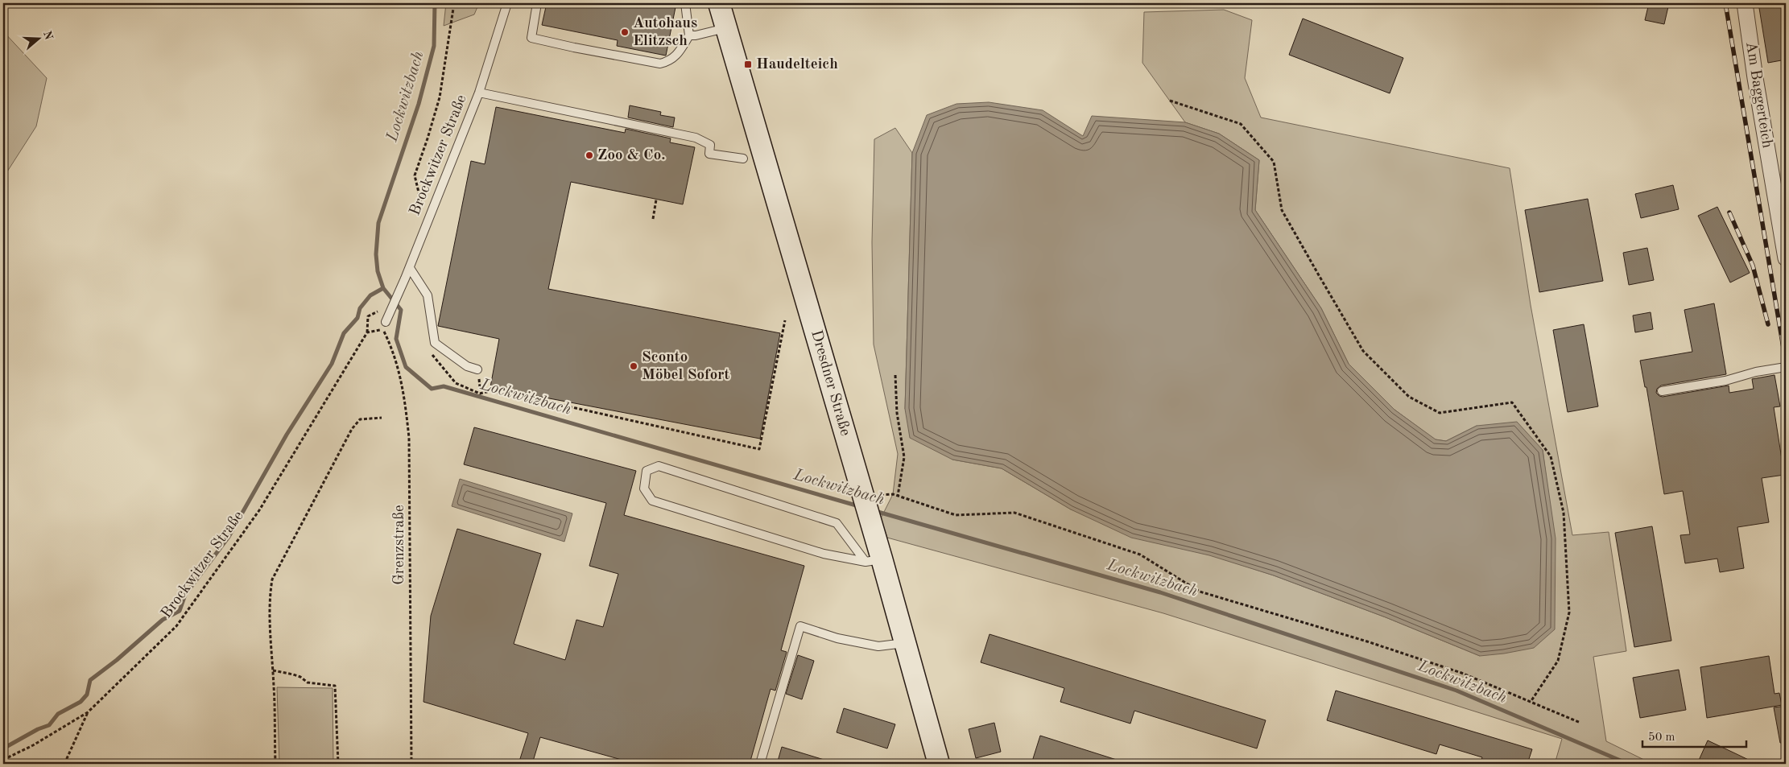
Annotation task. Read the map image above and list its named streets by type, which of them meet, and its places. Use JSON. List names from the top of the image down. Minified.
{"streets":{"main road":["Dresdner Straße"],"street":["Am Baggerteich"],"lane":["Brockwitzer Straße"],"path":["Grenzstraße"]},"crossings":[["Brockwitzer Straße","Grenzstraße"]],"water":["Lockwitzbach"],"places":{"other":["Autohaus Elitzsch","Zoo & Co.","Sconto Möbel Sofort"],"transit":["Haudelteich"]},"scale_bar":"50 m","north":"right"}
